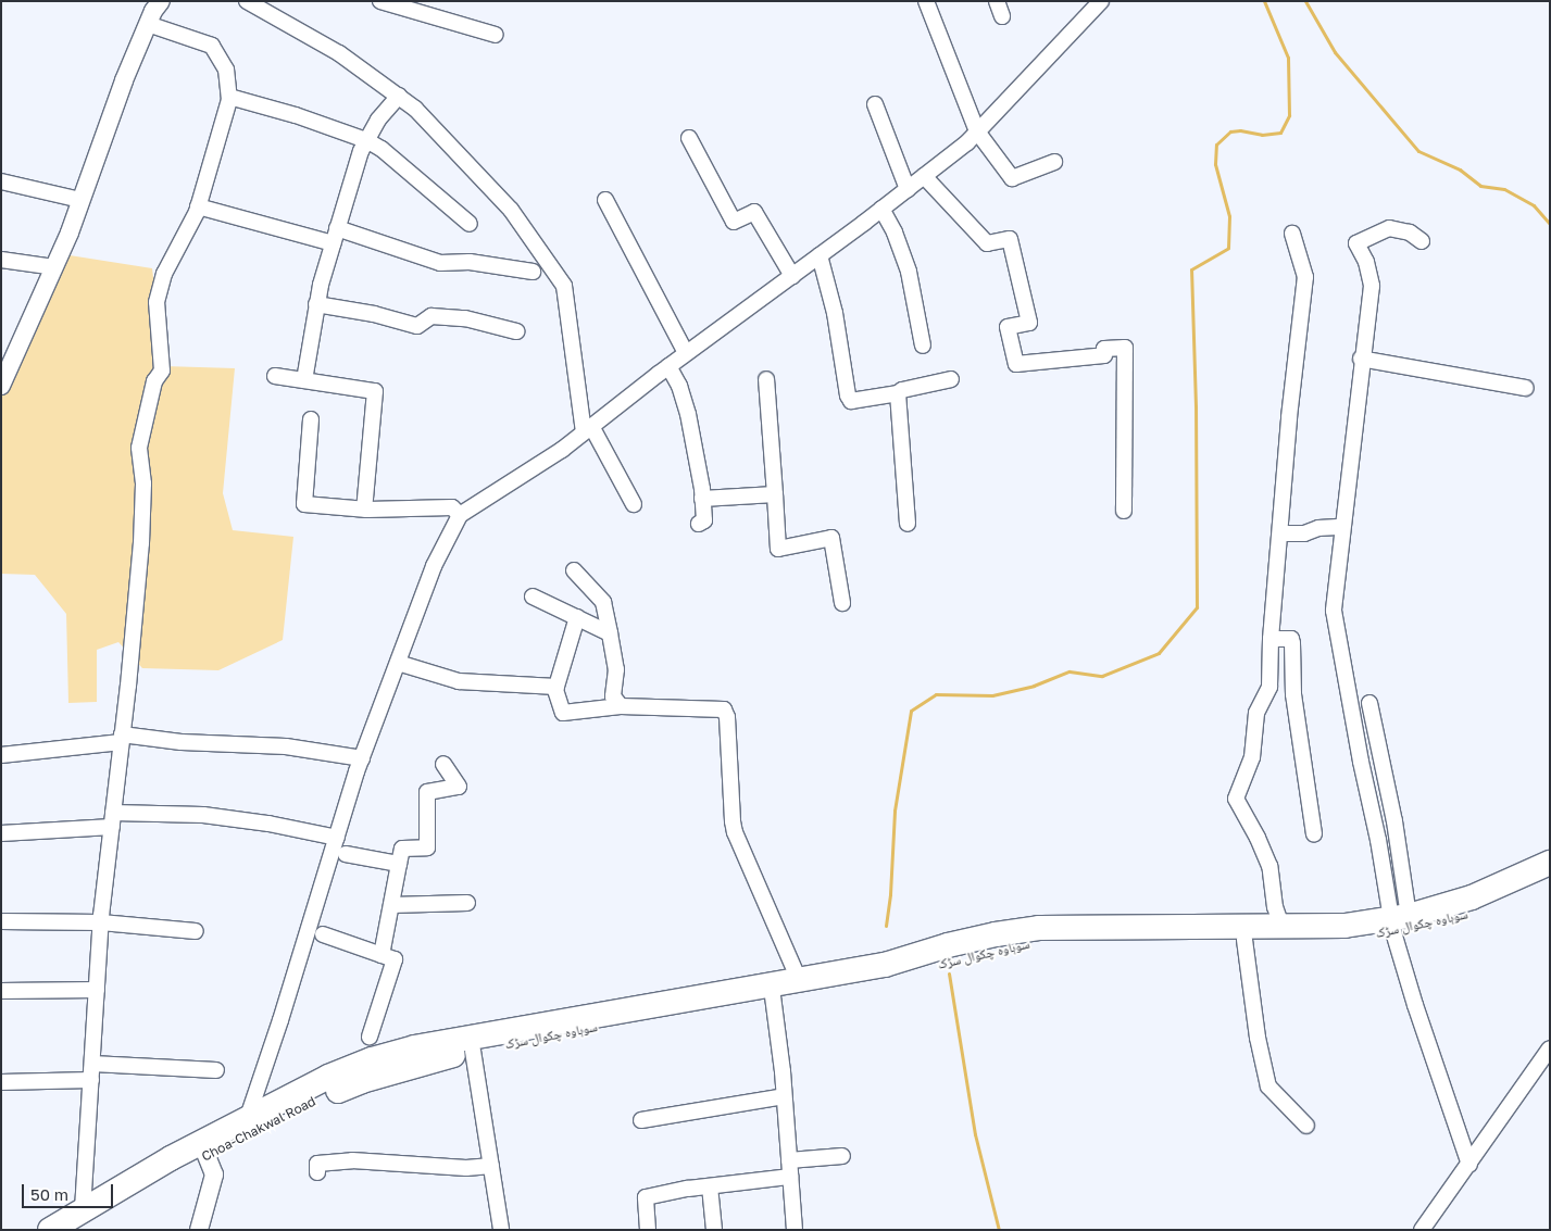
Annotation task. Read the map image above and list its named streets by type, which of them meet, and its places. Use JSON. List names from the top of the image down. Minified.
{"streets":{"highway":["سوہاوہ چکوال سڑک","Choa-Chakwal Road"]},"crossings":[["سوہاوہ چکوال سڑک","Choa-Chakwal Road"]],"scale_bar":"50 m"}
